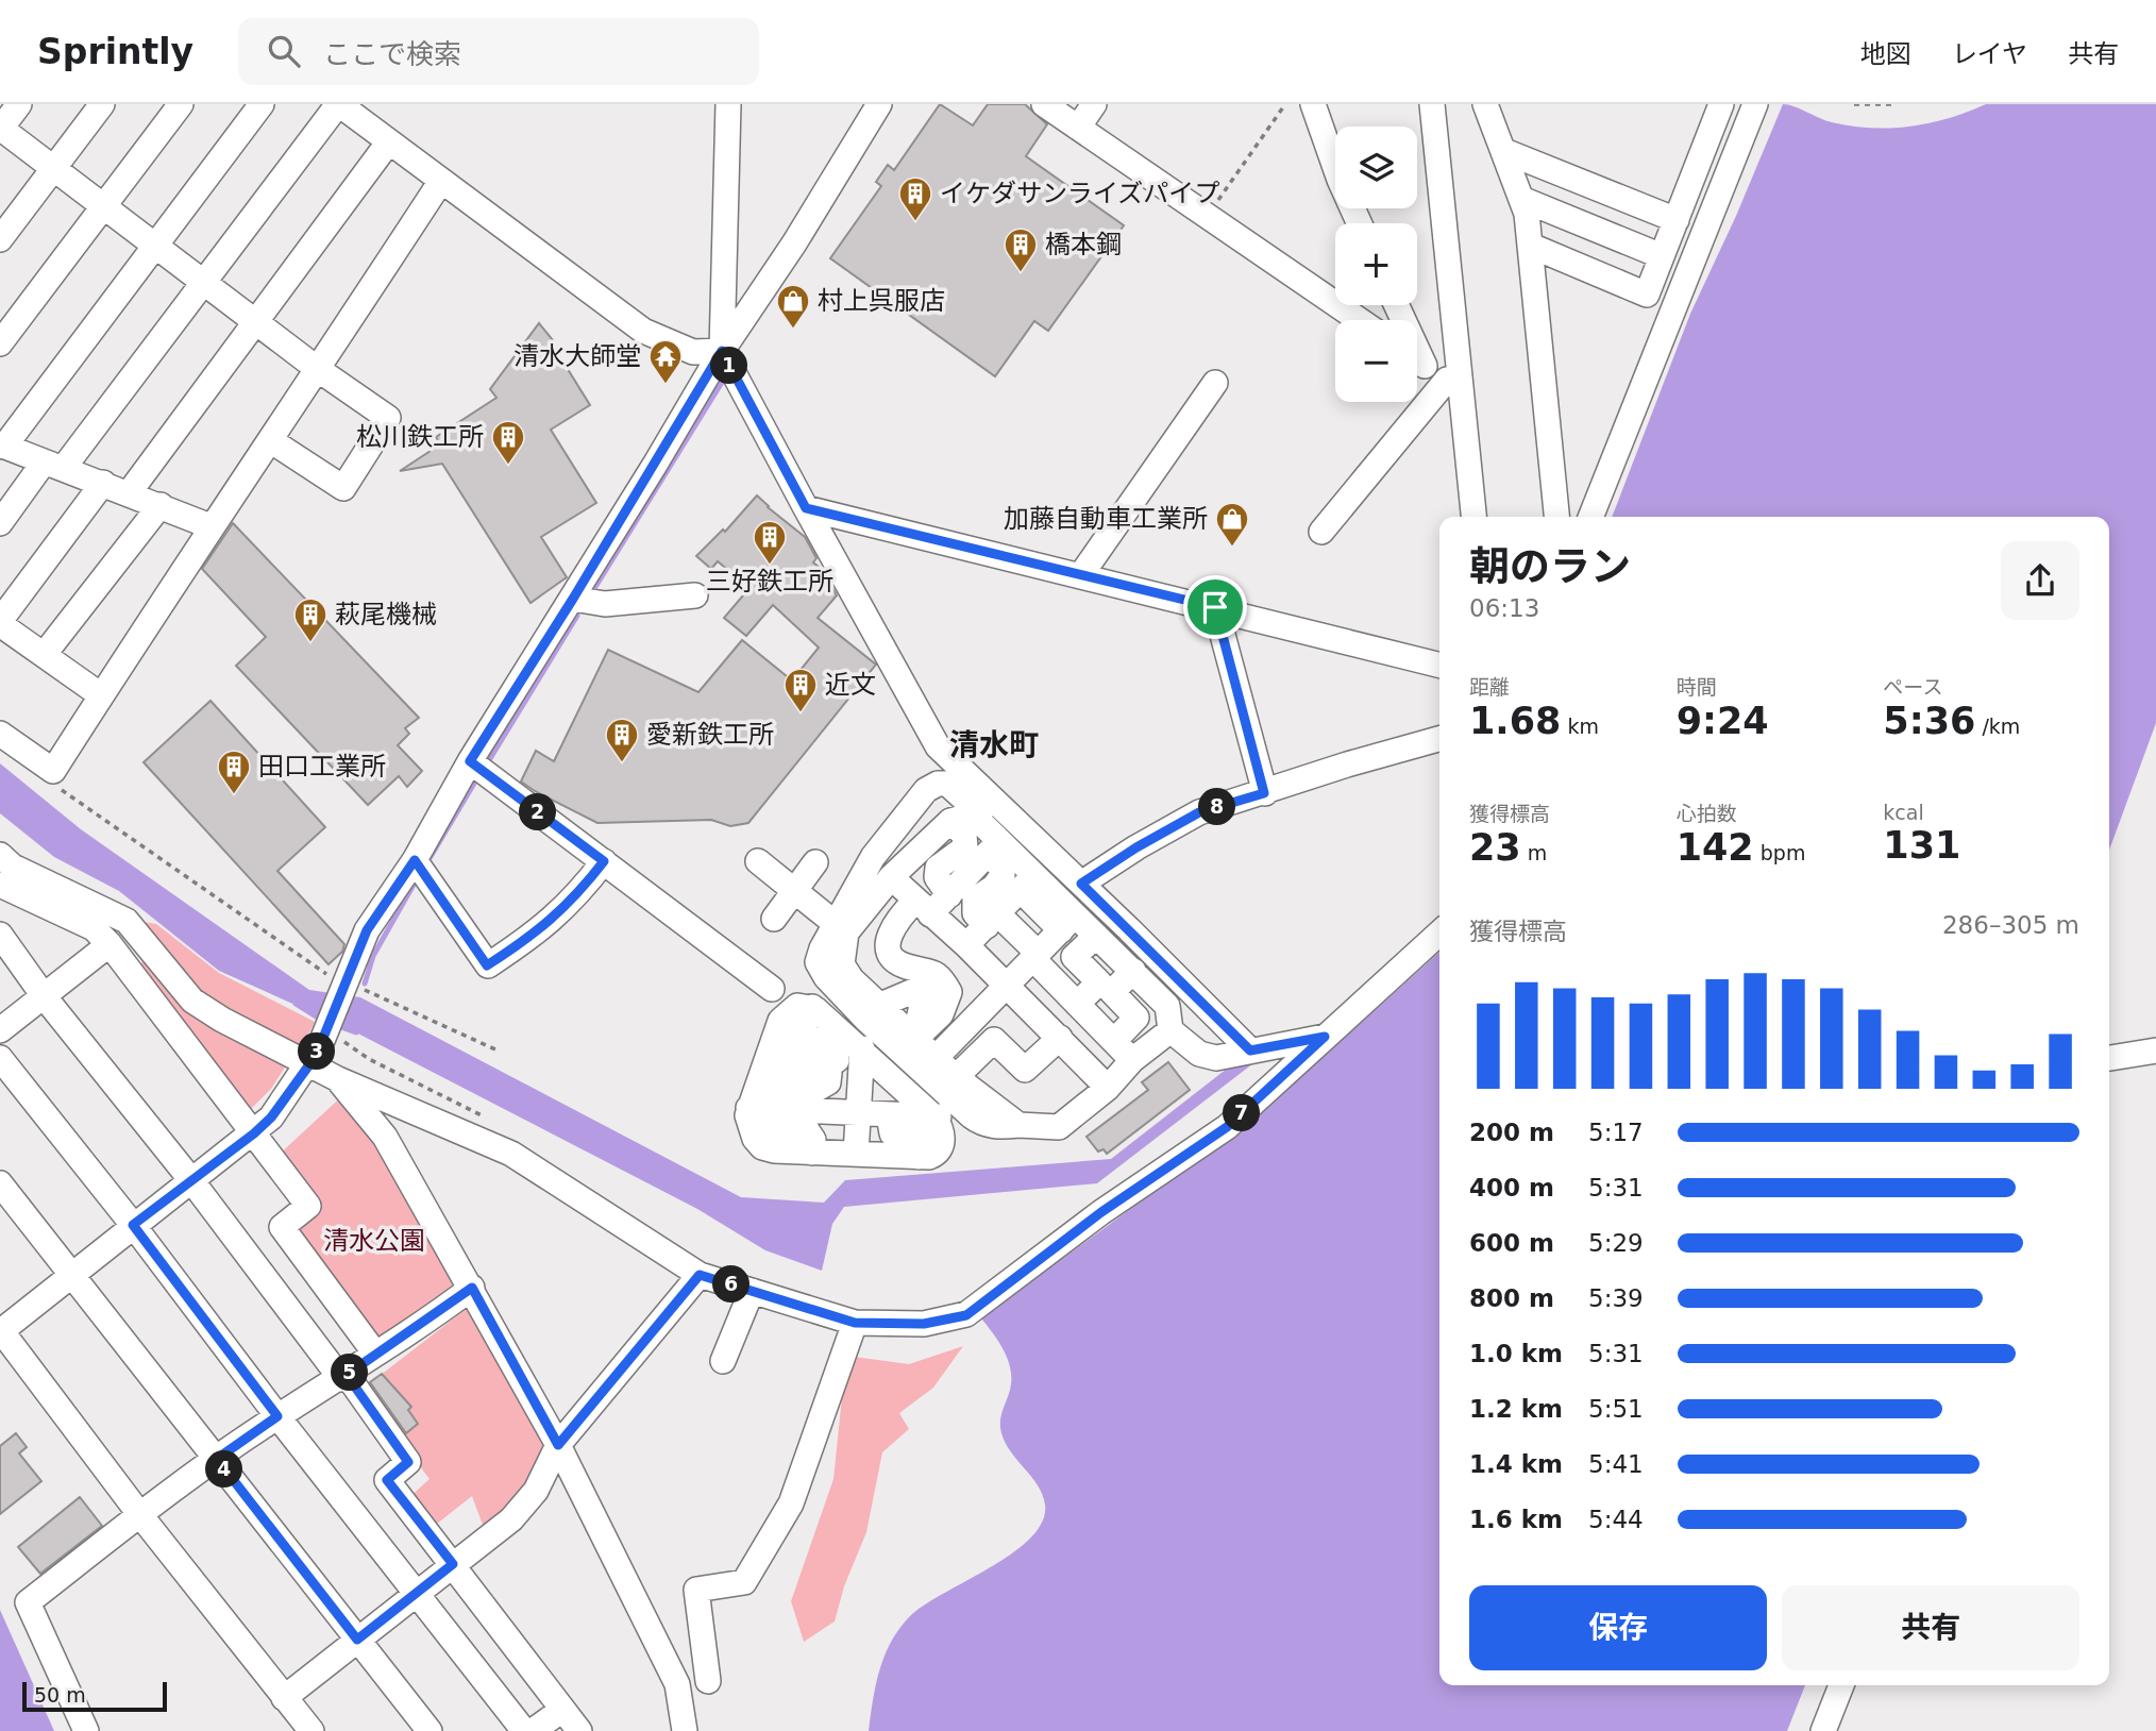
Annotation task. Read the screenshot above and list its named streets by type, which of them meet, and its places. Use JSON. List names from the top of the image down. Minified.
{"districts":["清水町"],"parks":["清水公園"],"places":{"building":["イケダサンライズパイプ","橋本鋼","松川鉄工所","三好鉄工所","萩尾機械","近文","愛新鉄工所","田口工業所"],"shop":["村上呉服店","加藤自動車工業所"],"temple":["清水大師堂"]},"scale_bar":"50 m","page":{"header":"Sprintly","search":"ここで検索","nav":["地図","レイヤ","共有"],"map_buttons":["+","−"],"pins":["1","8","2","3","7","6","5","4"],"heading":["朝のラン","06:13"],"stats":[["距離","1.68 km"],["時間","9:24"],["ペース","5:36 /km"],["獲得標高","23 m"],["心拍数","142 bpm"],["kcal","131"]],"chart":["獲得標高","286–305 m"],"list":[{"name":"200 m","note":"5:17"},{"name":"400 m","note":"5:31"},{"name":"600 m","note":"5:29"},{"name":"800 m","note":"5:39"},{"name":"1.0 km","note":"5:31"},{"name":"1.2 km","note":"5:51"},{"name":"1.4 km","note":"5:41"},{"name":"1.6 km","note":"5:44"}],"buttons":["保存","共有"],"scale":"50 m"}}
